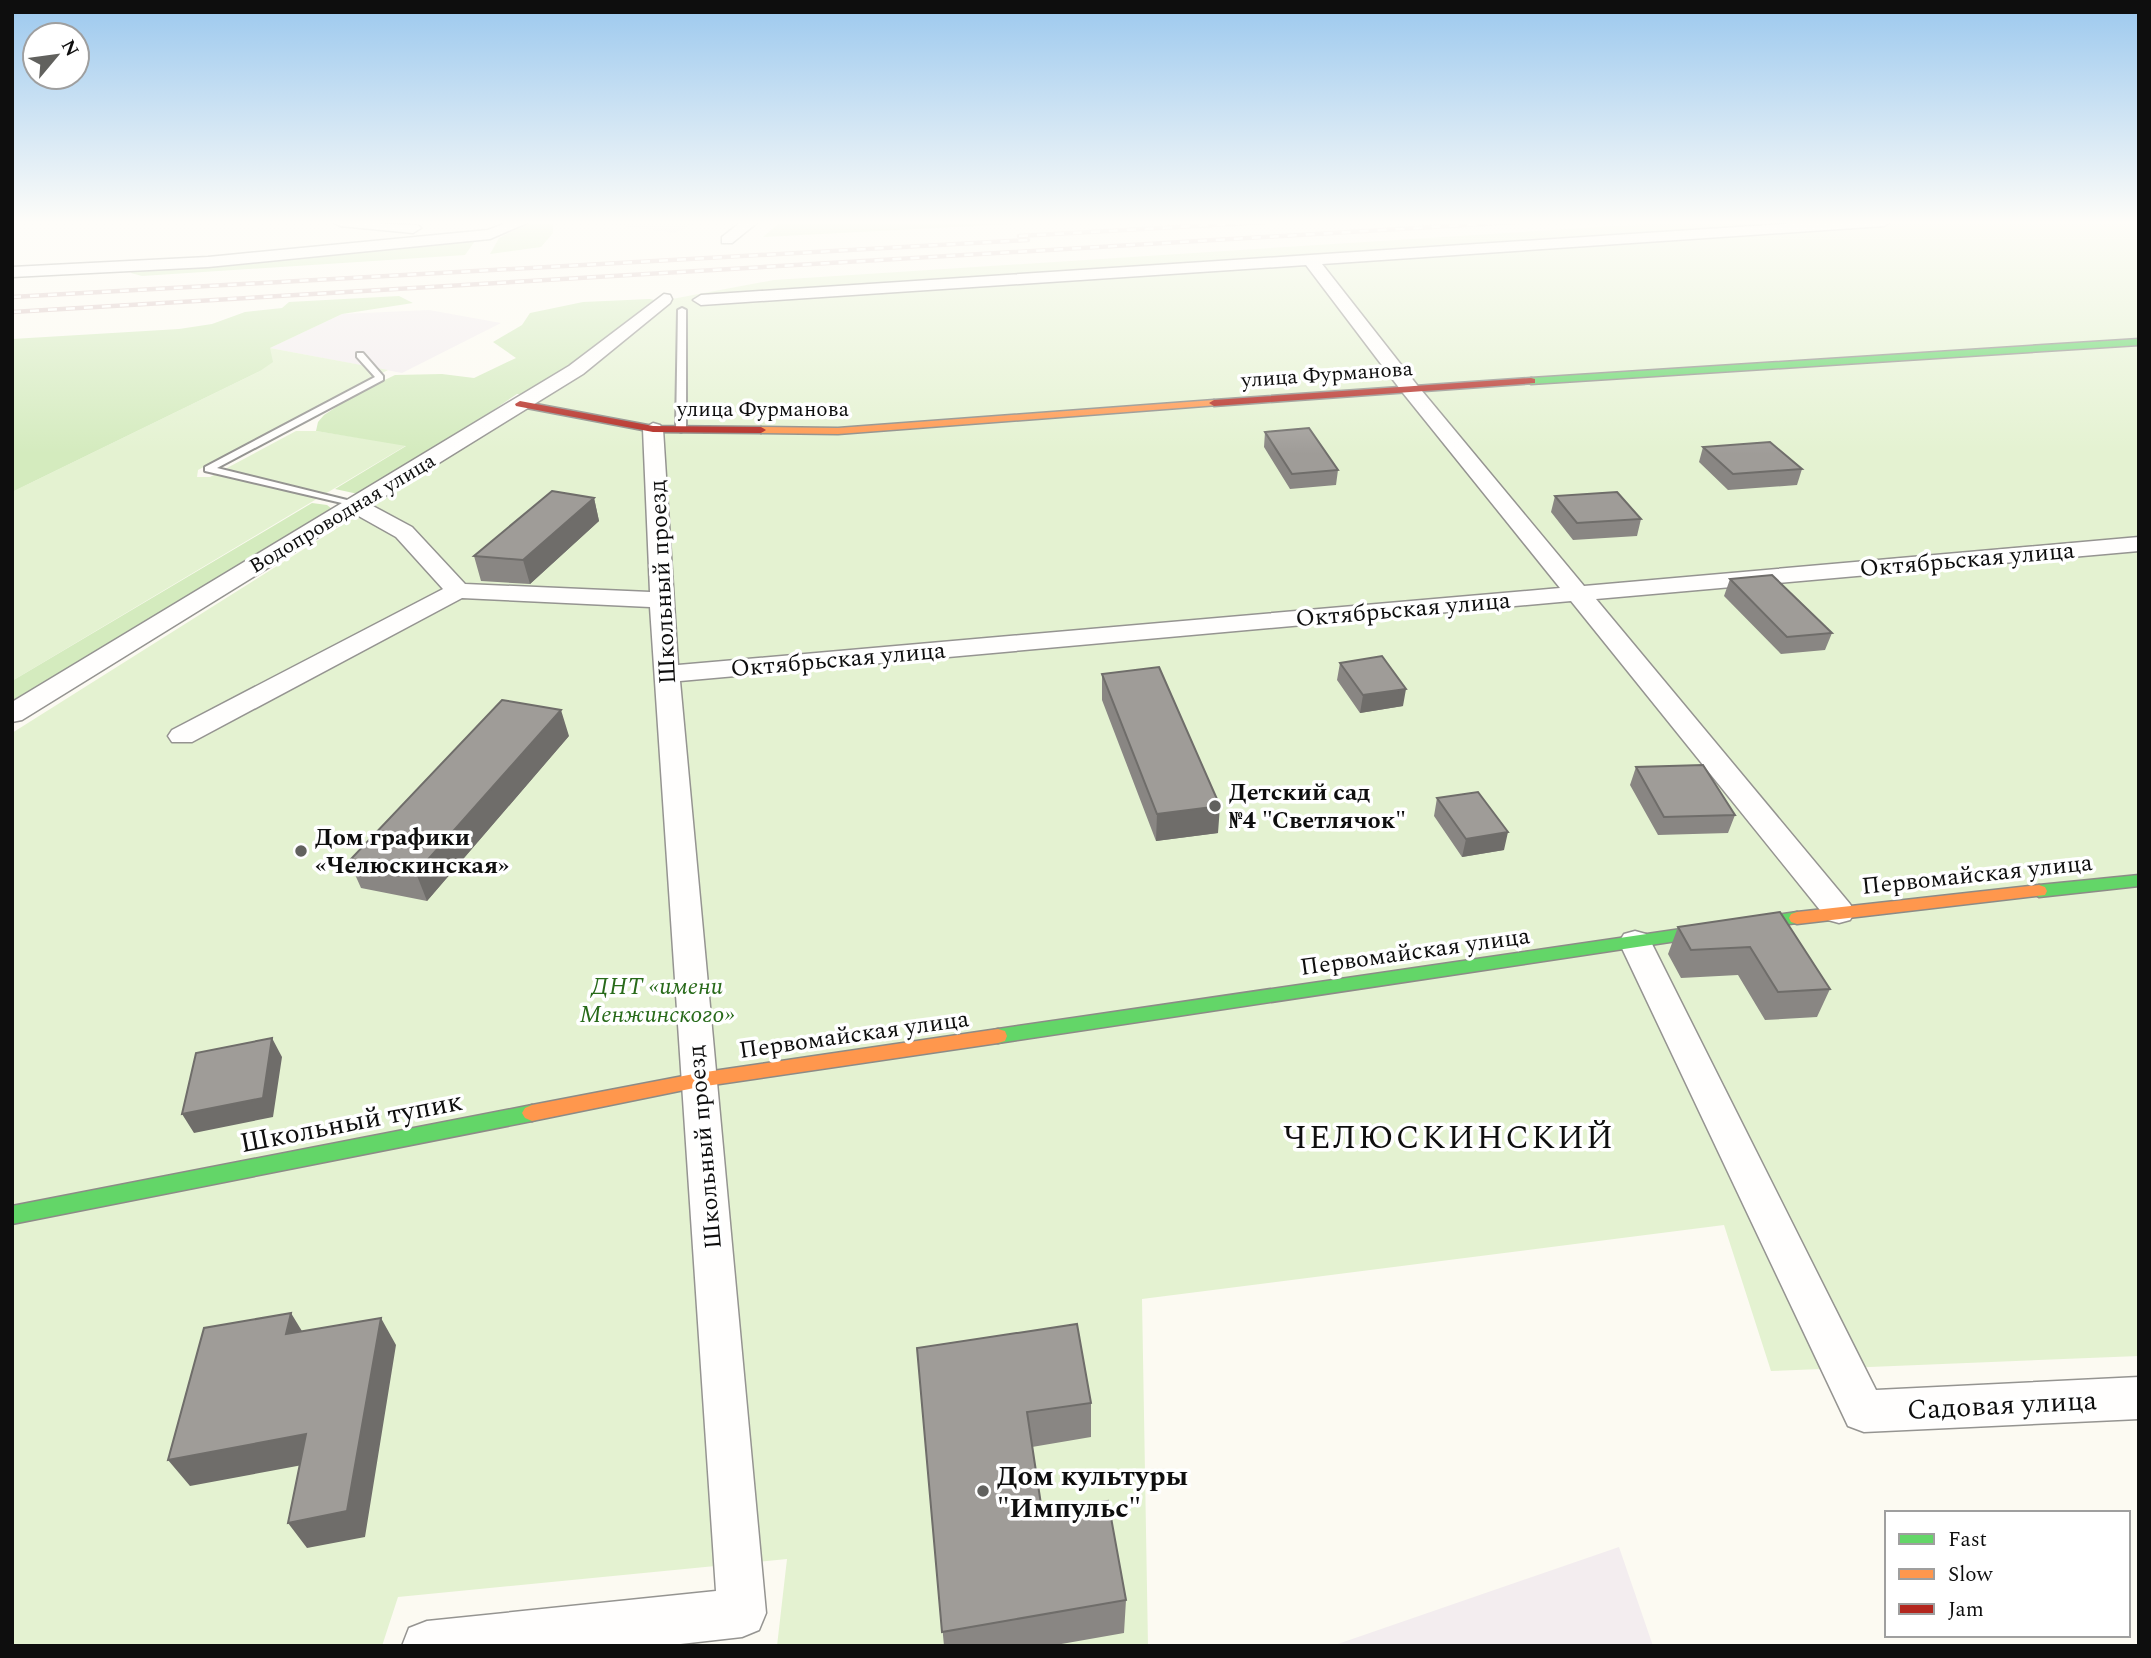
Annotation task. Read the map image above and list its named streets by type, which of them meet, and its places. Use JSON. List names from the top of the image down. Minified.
{"streets":{"street":["улица Фурманова","Водопроводная улица","Октябрьская улица","Школьный проезд","Первомайская улица","Школьный тупик","Садовая улица"]},"crossings":[["улица Фурманова","Водопроводная улица"],["улица Фурманова","Школьный проезд"],["Октябрьская улица","Школьный проезд"],["Школьный проезд","Первомайская улица"],["Школьный проезд","Школьный тупик"],["Первомайская улица","Школьный тупик"],["Первомайская улица","Садовая улица"]],"districts":["ЧЕЛЮСКИНСКИЙ"],"parks":["ДНТ «имени Менжинского»"],"places":["Детский сад №4 \"Светлячок\"","Дом графики «Челюскинская»","Дом культуры \"Импульс\""],"legend":["Fast","Slow","Jam"],"north":"top right"}
